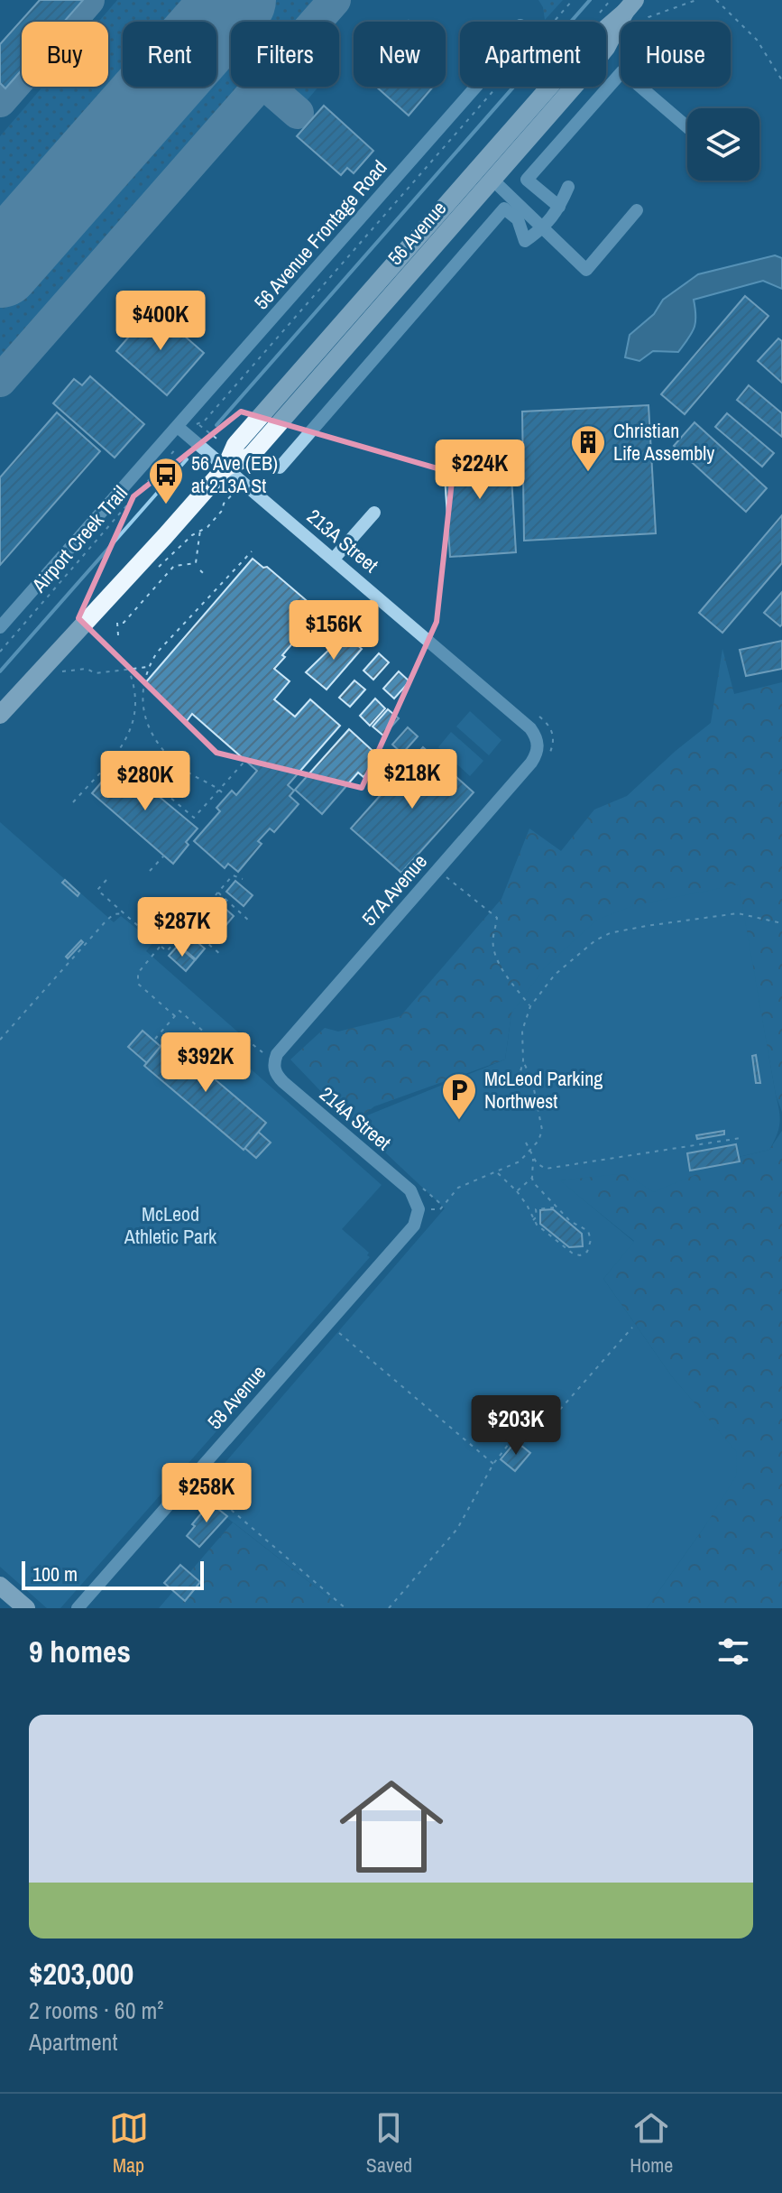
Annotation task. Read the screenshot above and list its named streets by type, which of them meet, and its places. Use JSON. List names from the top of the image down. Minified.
{"streets":{"main road":["56 Avenue"],"street":["56 Avenue Frontage Road","213A Street","57A Avenue","214A Street","58 Avenue"],"path":["Airport Creek Trail"]},"crossings":[["56 Avenue","213A Street"],["56 Avenue Frontage Road","213A Street"],["213A Street","57A Avenue"],["57A Avenue","214A Street"],["214A Street","58 Avenue"]],"parks":["McLeod Athletic Park"],"places":{"building":["Christian Life Assembly"],"bus stop":["56 Ave (EB) at 213A St"],"parking":["McLeod Parking Northwest"]},"scale_bar":"100 m","page":{"chip":["Buy","Rent","Filters","New","Apartment","House"],"price":["$400K","$224K","$156K","$218K","$280K","$287K","$392K","$203K","$258K"],"scale":"100 m","heading":"9 homes","list":[{"name":"$203,000","note":"2 rooms · 60 m² · Apartment"}],"tabs":["Map","Saved","Home"]}}
